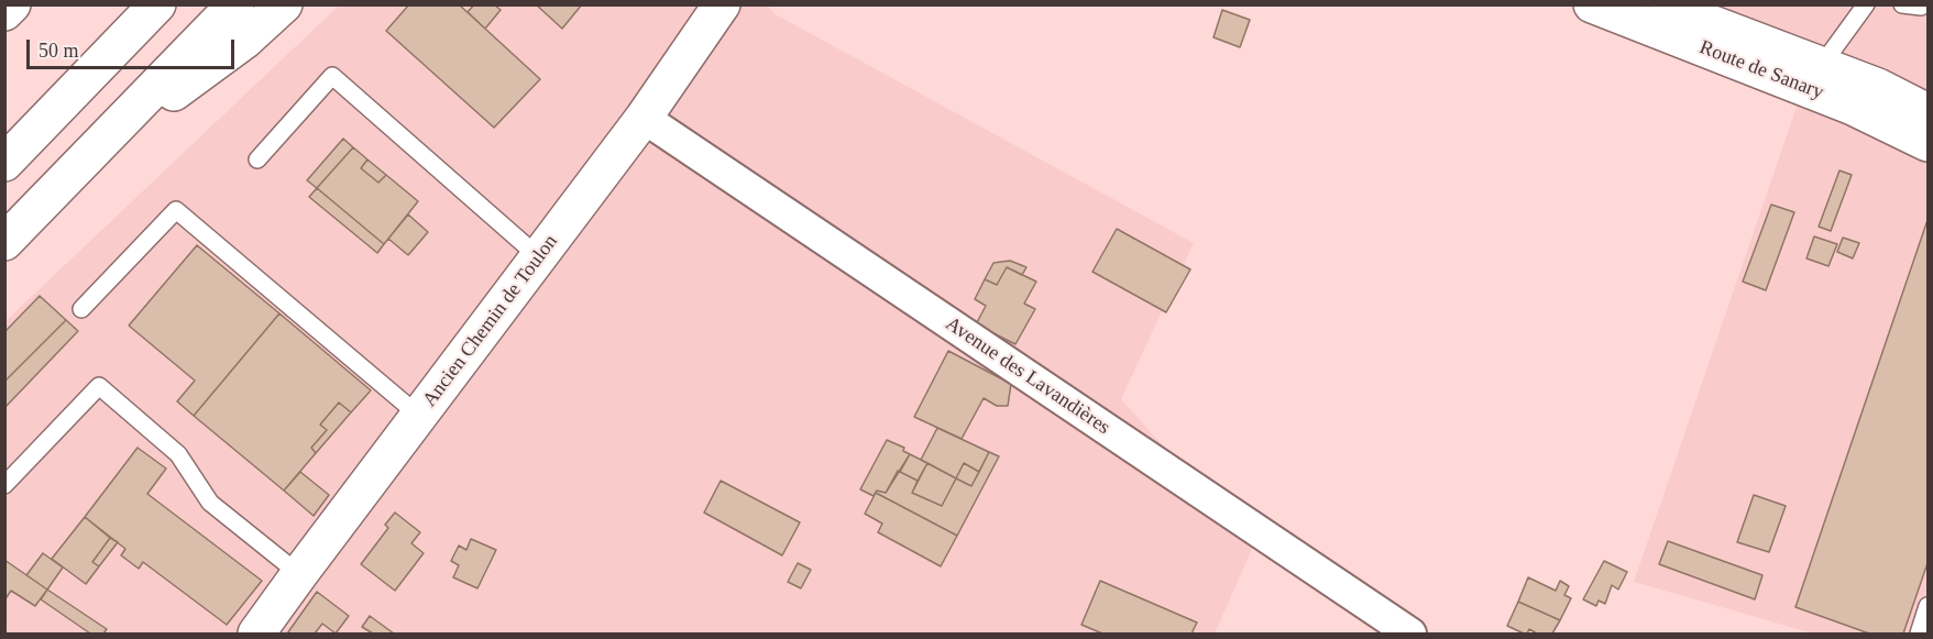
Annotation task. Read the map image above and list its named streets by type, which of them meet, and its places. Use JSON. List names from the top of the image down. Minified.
{"streets":{"main road":["Route de Sanary","Ancien Chemin de Toulon"],"street":["Avenue des Lavandières"]},"crossings":[["Ancien Chemin de Toulon","Avenue des Lavandières"]],"scale_bar":"50 m"}
